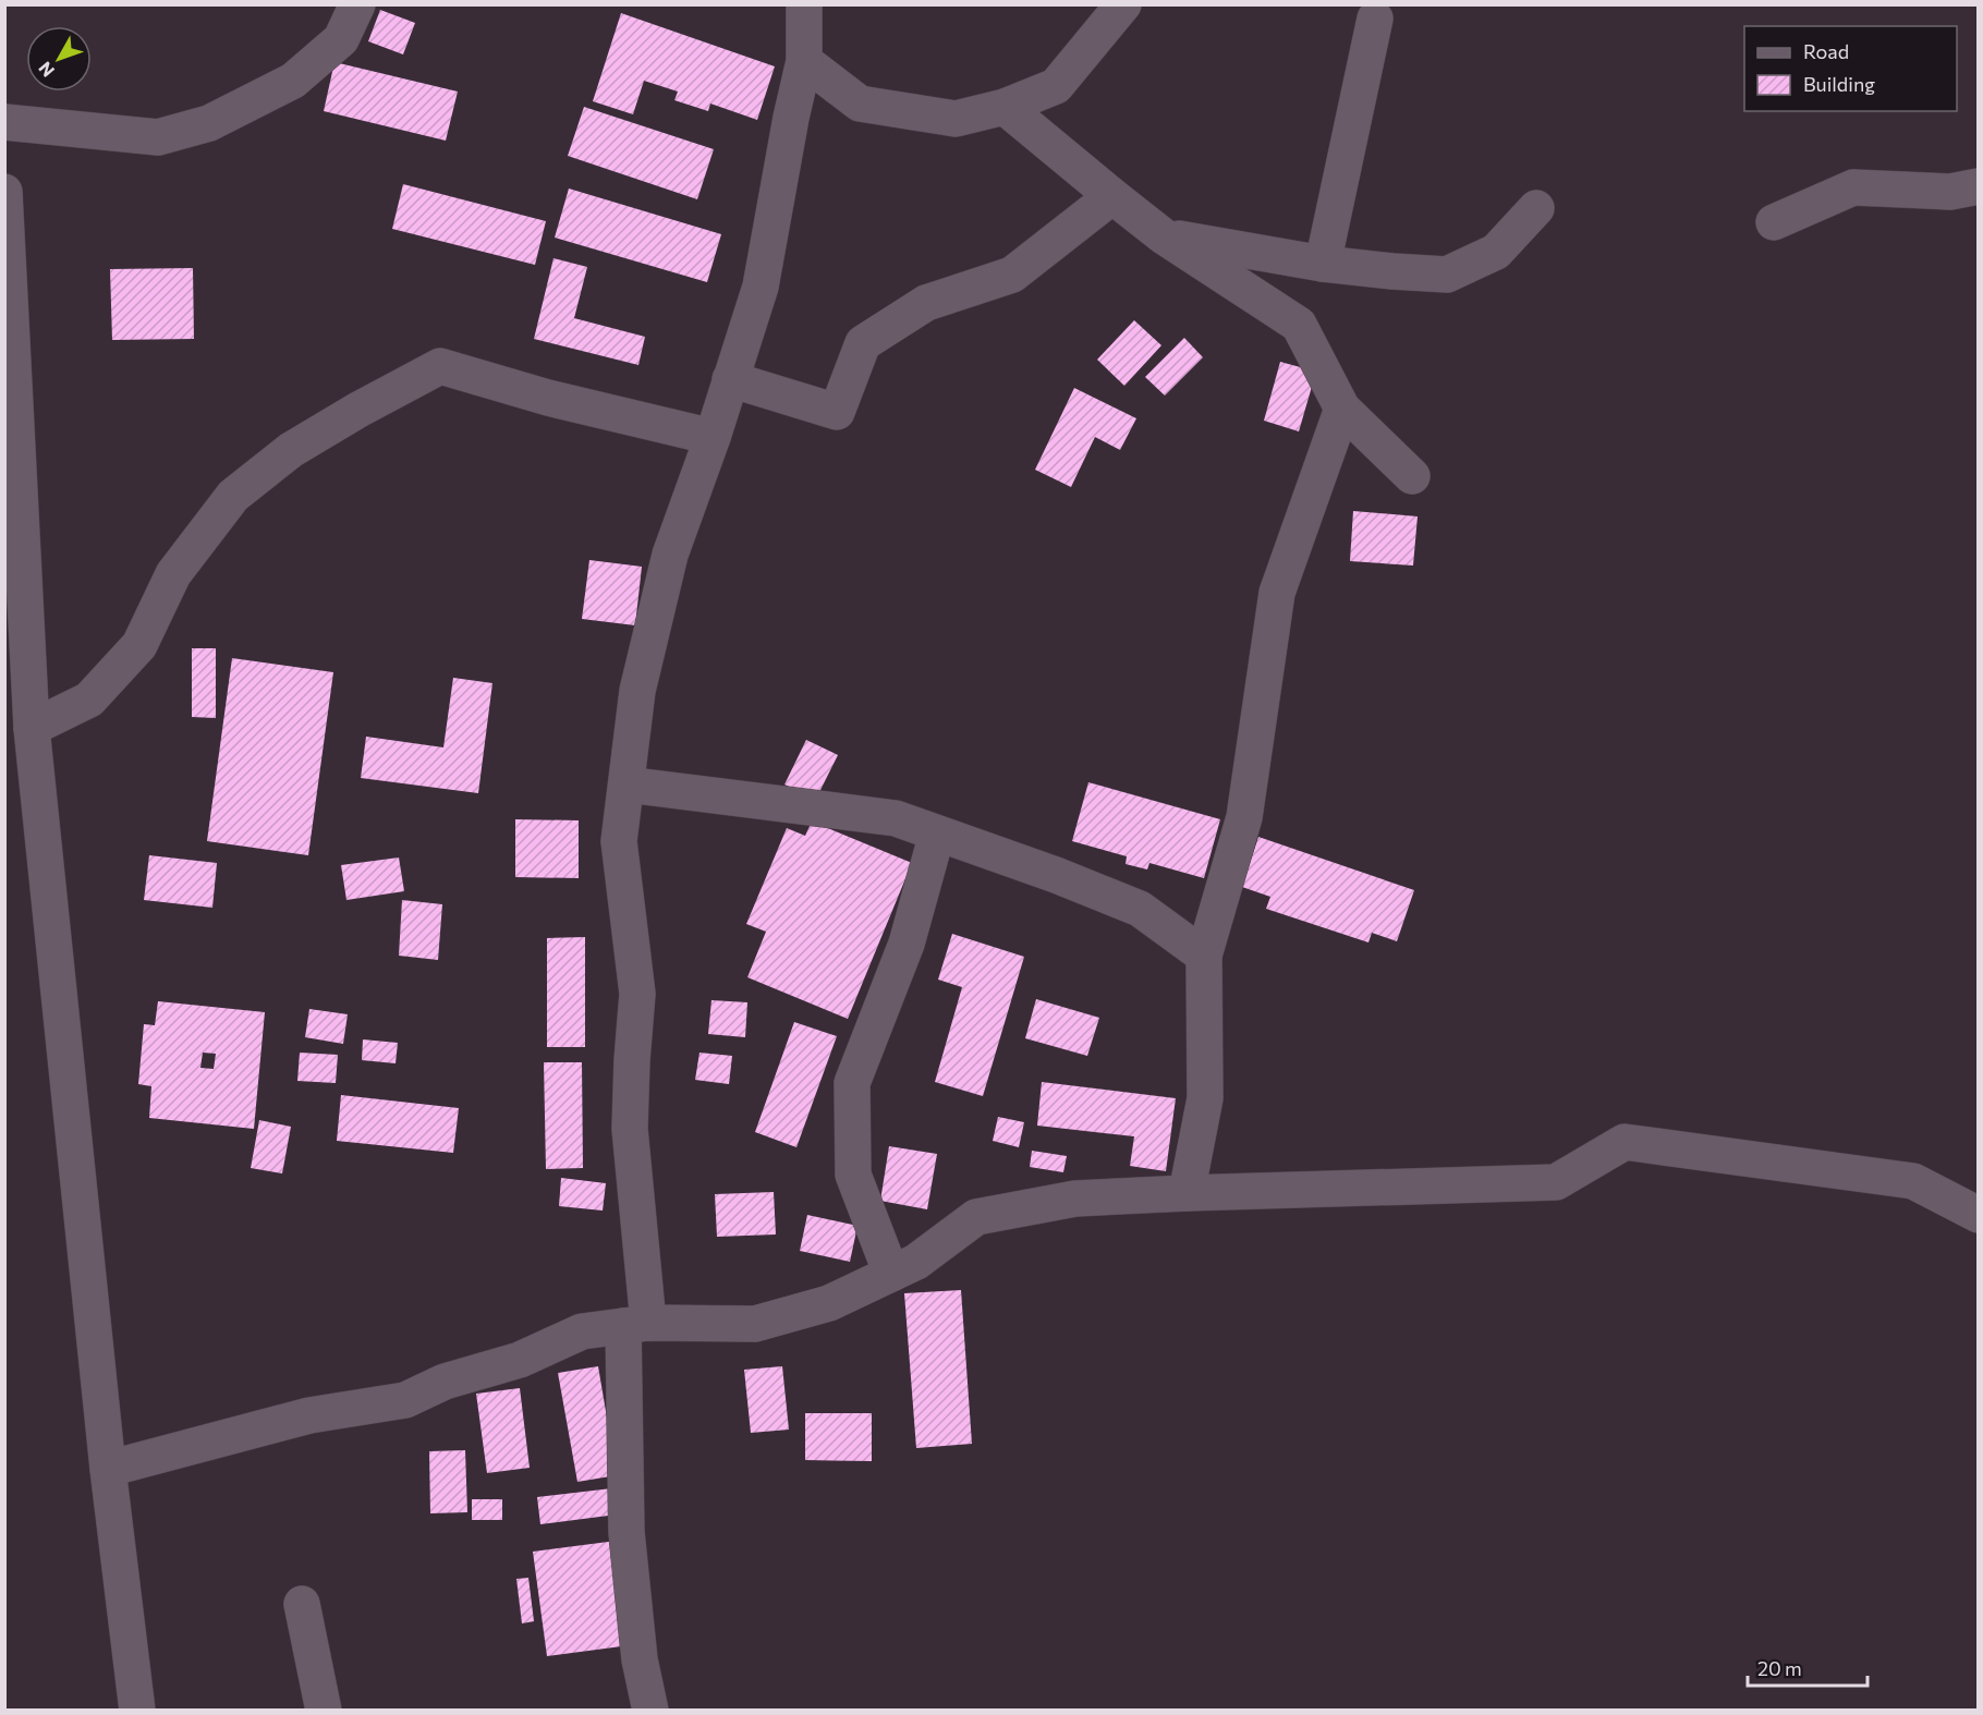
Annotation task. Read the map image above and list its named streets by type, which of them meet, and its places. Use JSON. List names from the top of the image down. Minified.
{"legend":["Road","Building"],"scale_bar":"20 m","north":"bottom left"}
